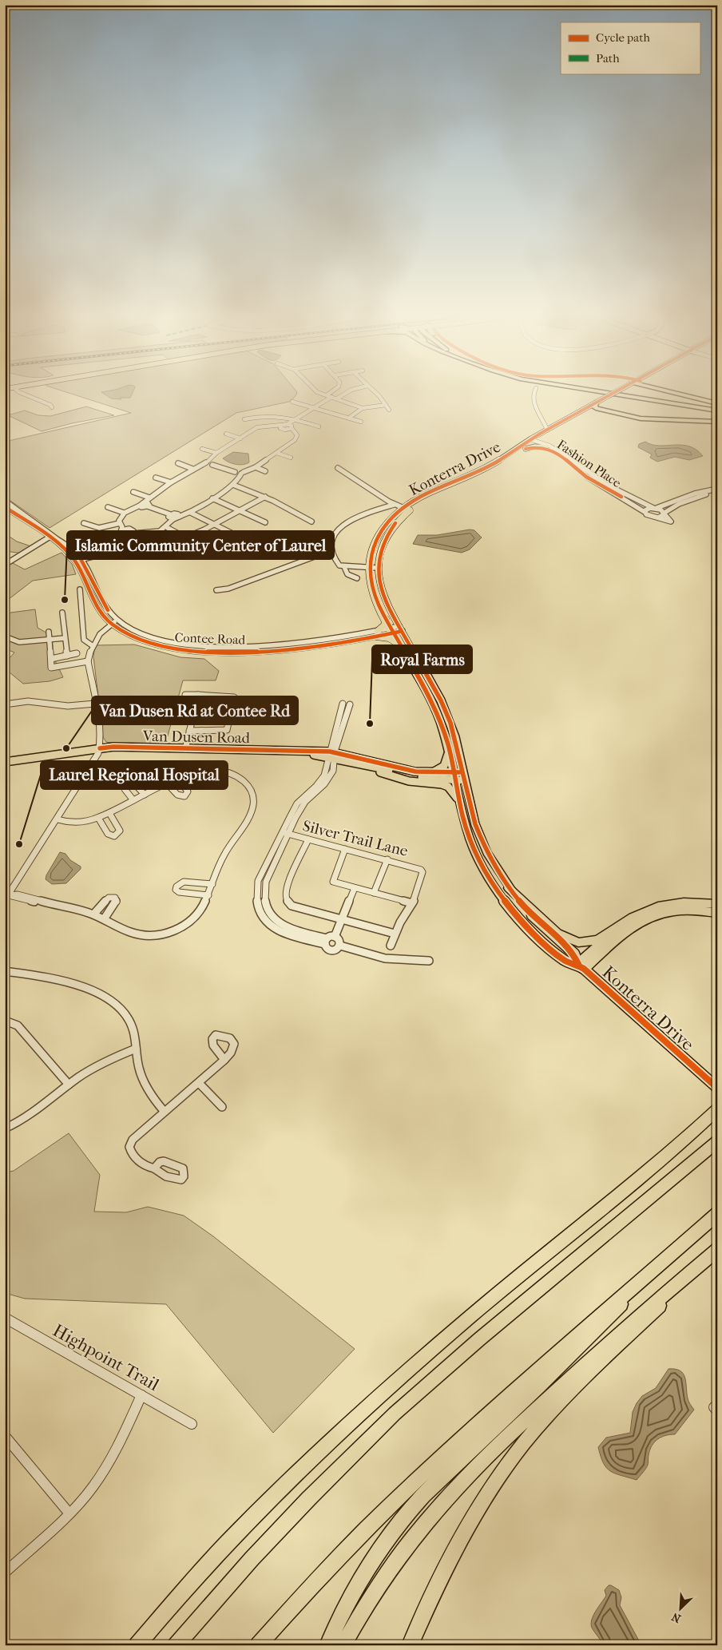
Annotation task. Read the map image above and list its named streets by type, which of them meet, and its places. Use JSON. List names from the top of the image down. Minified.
{"streets":{"main road":["Konterra Drive","Van Dusen Road"],"street":["Fashion Place","Contee Road","Silver Trail Lane","Highpoint Trail"]},"crossings":[["Fashion Place","Konterra Drive"],["Konterra Drive","Contee Road"],["Konterra Drive","Van Dusen Road"]],"places":["Islamic Community Center of Laurel","Royal Farms","Van Dusen Rd at Contee Rd","Laurel Regional Hospital"],"legend":["Cycle path","Path"],"north":"bottom left"}
